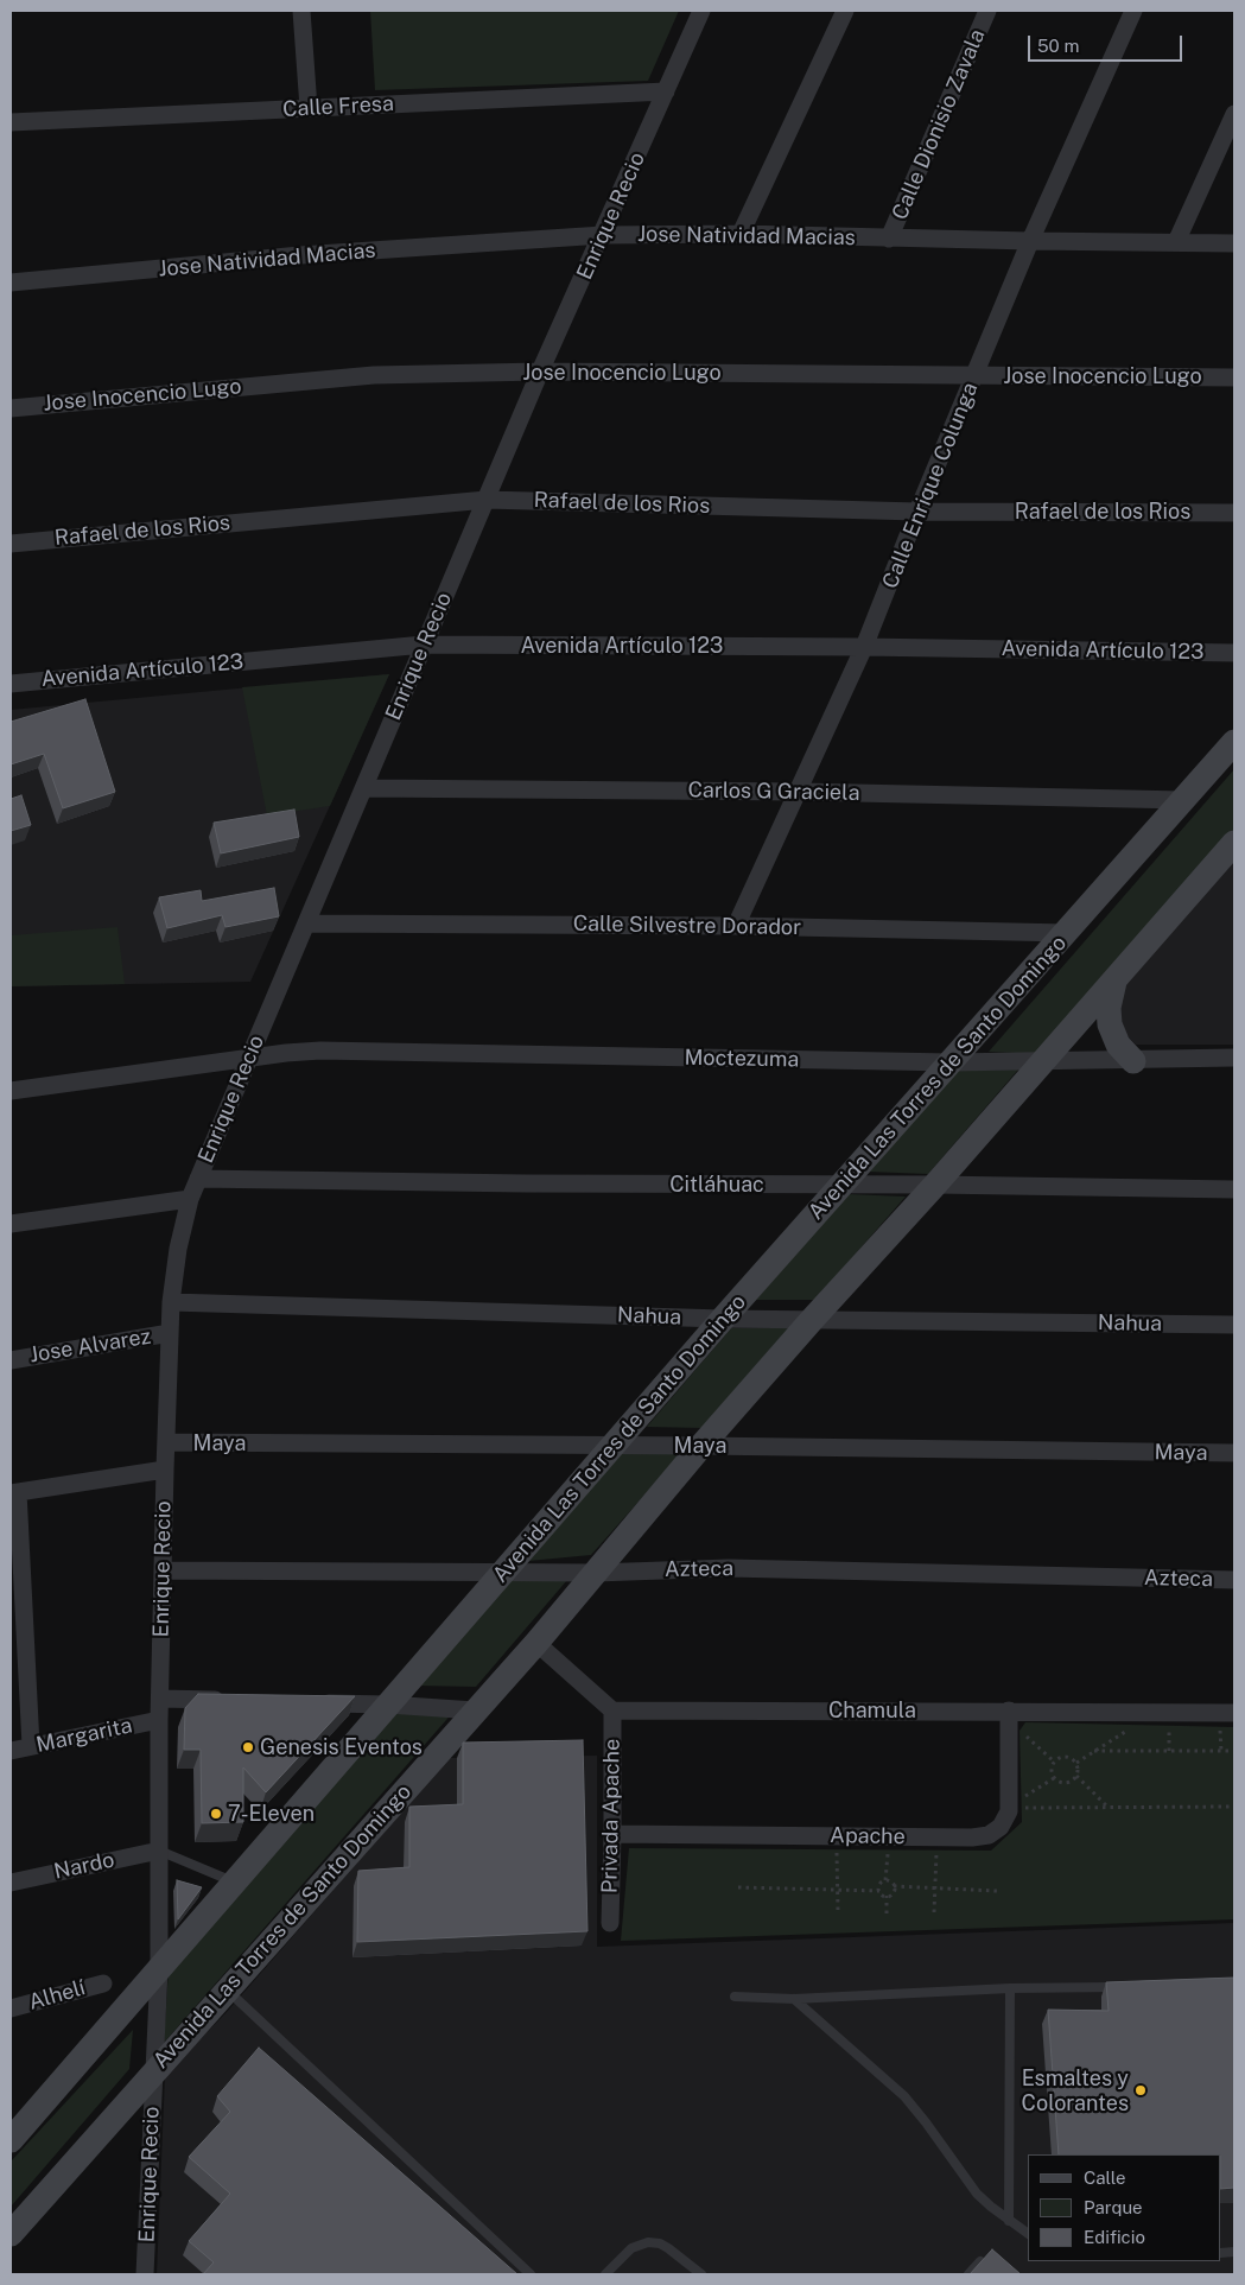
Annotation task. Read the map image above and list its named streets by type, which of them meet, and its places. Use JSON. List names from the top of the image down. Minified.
{"streets":{"street":["Calle Fresa","Calle Dionisio Zavala","Enrique Recio","Jose Natividad Macias","Jose Inocencio Lugo","Calle Enrique Colunga","Rafael de los Rios","Avenida Artículo 123","Carlos G Graciela","Calle Silvestre Dorador","Moctezuma","Avenida Las Torres de Santo Domingo","Citláhuac","Nahua","Jose Alvarez","Maya","Azteca","Chamula","Margarita","Privada Apache","Apache","Nardo","Alhelí"]},"crossings":[["Calle Fresa","Enrique Recio"],["Calle Dionisio Zavala","Jose Natividad Macias"],["Enrique Recio","Jose Natividad Macias"],["Enrique Recio","Jose Inocencio Lugo"],["Enrique Recio","Rafael de los Rios"],["Enrique Recio","Avenida Artículo 123"],["Enrique Recio","Carlos G Graciela"],["Enrique Recio","Calle Silvestre Dorador"],["Enrique Recio","Moctezuma"],["Enrique Recio","Avenida Las Torres de Santo Domingo"],["Enrique Recio","Citláhuac"],["Enrique Recio","Nahua"],["Enrique Recio","Jose Alvarez"],["Enrique Recio","Maya"],["Enrique Recio","Azteca"],["Enrique Recio","Margarita"],["Enrique Recio","Nardo"],["Jose Natividad Macias","Calle Enrique Colunga"],["Jose Inocencio Lugo","Calle Enrique Colunga"],["Calle Enrique Colunga","Rafael de los Rios"],["Calle Enrique Colunga","Avenida Artículo 123"],["Calle Enrique Colunga","Carlos G Graciela"],["Calle Enrique Colunga","Calle Silvestre Dorador"],["Carlos G Graciela","Avenida Las Torres de Santo Domingo"],["Calle Silvestre Dorador","Avenida Las Torres de Santo Domingo"],["Moctezuma","Avenida Las Torres de Santo Domingo"],["Avenida Las Torres de Santo Domingo","Citláhuac"],["Avenida Las Torres de Santo Domingo","Nahua"],["Avenida Las Torres de Santo Domingo","Maya"],["Avenida Las Torres de Santo Domingo","Azteca"],["Chamula","Privada Apache"],["Chamula","Apache"],["Privada Apache","Apache"]],"places":["Genesis Eventos","7-Eleven","Esmaltes y Colorantes"],"legend":["Calle","Parque","Edificio"],"scale_bar":"50 m"}
